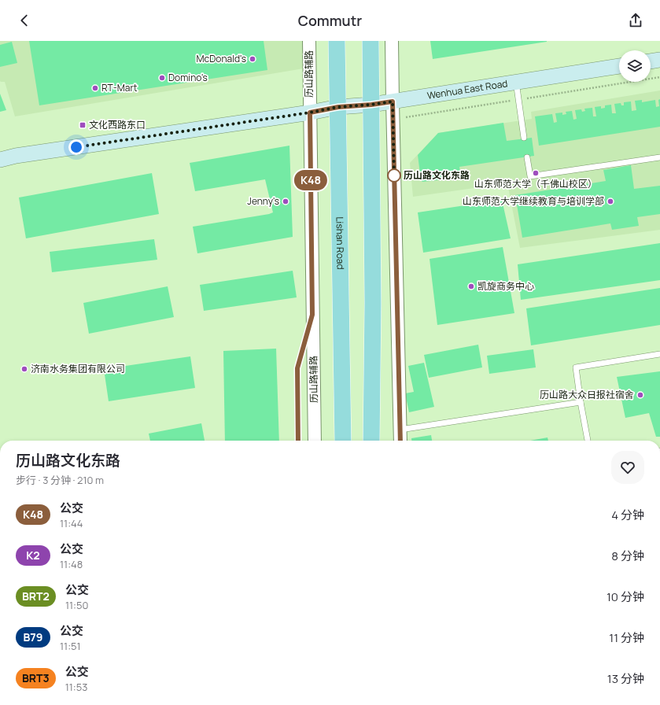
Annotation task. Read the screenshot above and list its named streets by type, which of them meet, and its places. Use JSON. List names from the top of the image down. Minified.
{"streets":{"main road":["Wenhua East Road","Lishan Road"],"street":["历山路辅路"]},"crossings":[["历山路辅路","Wenhua East Road"],["Wenhua East Road","Lishan Road"]],"places":{"other":["McDonald's","Domino's","RT-Mart","山东师范大学（千佛山校区）","历山路文化东路","Jenny's","山东师范大学继续教育与培训学部","凯旋商务中心","济南水务集团有限公司","历山路大众日报社宿舍"],"transit":["文化西路东口"]},"lines":["bus line K48"],"page":{"header":"Commutr","on_map":"K48","heading":["历山路文化东路","步行 · 3 分钟 · 210 m"],"list":[{"mark":"K48","name":"公交","note":"11:44","value":"4 分钟"},{"mark":"K2","name":"公交","note":"11:48","value":"8 分钟"},{"mark":"BRT2","name":"公交","note":"11:50","value":"10 分钟"},{"mark":"B79","name":"公交","note":"11:51","value":"11 分钟"},{"mark":"BRT3","name":"公交","note":"11:53","value":"13 分钟"}]}}
